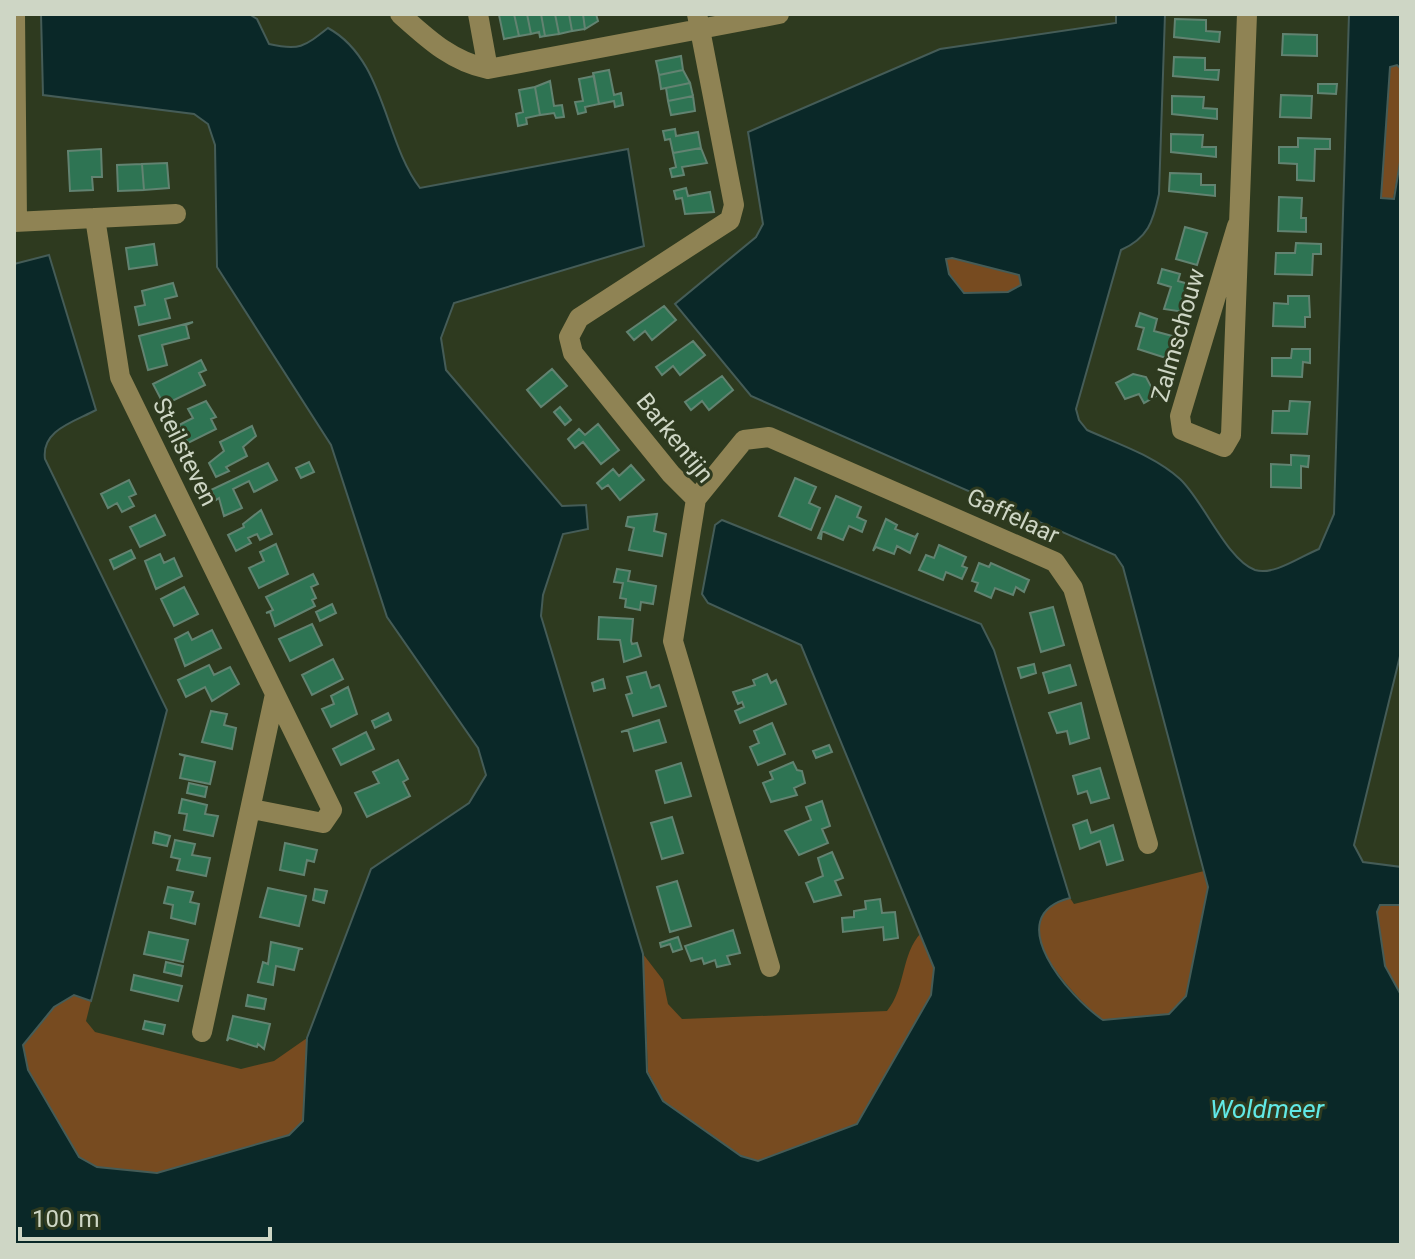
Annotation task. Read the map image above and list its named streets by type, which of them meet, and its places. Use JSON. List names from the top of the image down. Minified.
{"streets":{"street":["Zalmschouw","Barkentijn","Steilsteven","Gaffelaar"]},"crossings":[["Barkentijn","Gaffelaar"]],"water":["Woldmeer"],"scale_bar":"100 m"}
